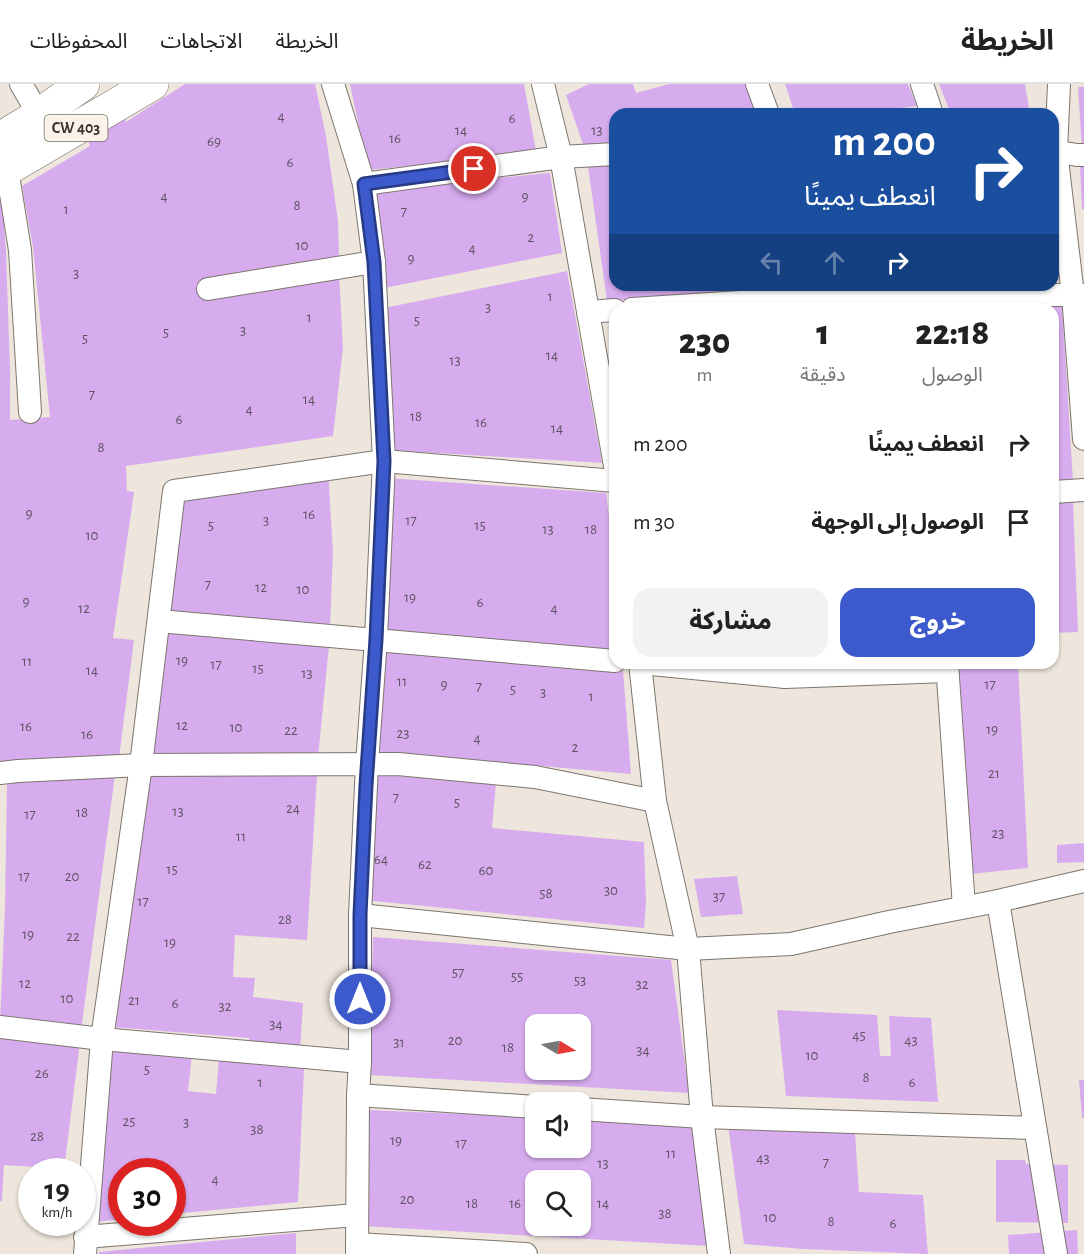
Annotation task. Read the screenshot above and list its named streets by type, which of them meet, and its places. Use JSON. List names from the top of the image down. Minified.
{"streets":{"main road":["CW 403"]},"house_numbers":["4","6","14","13","16","69","6","4","9","8","1","7","2","10","4","9","3","1","3","1","5","3","5","5","14","13","7","14","4","18","6","16","14","8","9","16","3","17","5","15","13","18","10","7","12","10","19","9","6","12","4","19","11","17","15","14","13","11","9","17","7","5","3","1","12","16","10","19","22","23","16","4","2","21","7","5","24","13","18","17","23","11","64","62","15","60","17","20","30","58","37","17","28","19","22","19","57","55","53","12","32","10","21","6","32","34","45","20","43","31","18","34","10","5","26","8","1","6","25","3","38","28","19","17","11","43","7","13","4","20","18","16","14","38","10","8","6"],"north":"right","page":{"header":"الخريطة","nav":["الخريطة","الاتجاهات","المحفوظات"],"turn":["200 m","انعطف يمينًا"],"eta":["22:18","الوصول","1","دقيقة","230","m"],"list":[{"name":"انعطف يمينًا","value":"200 m"},{"name":"الوصول إلى الوجهة","value":"30 m"}],"buttons":["خروج","مشاركة"],"speed":"19 km/h","limit":"30"}}
